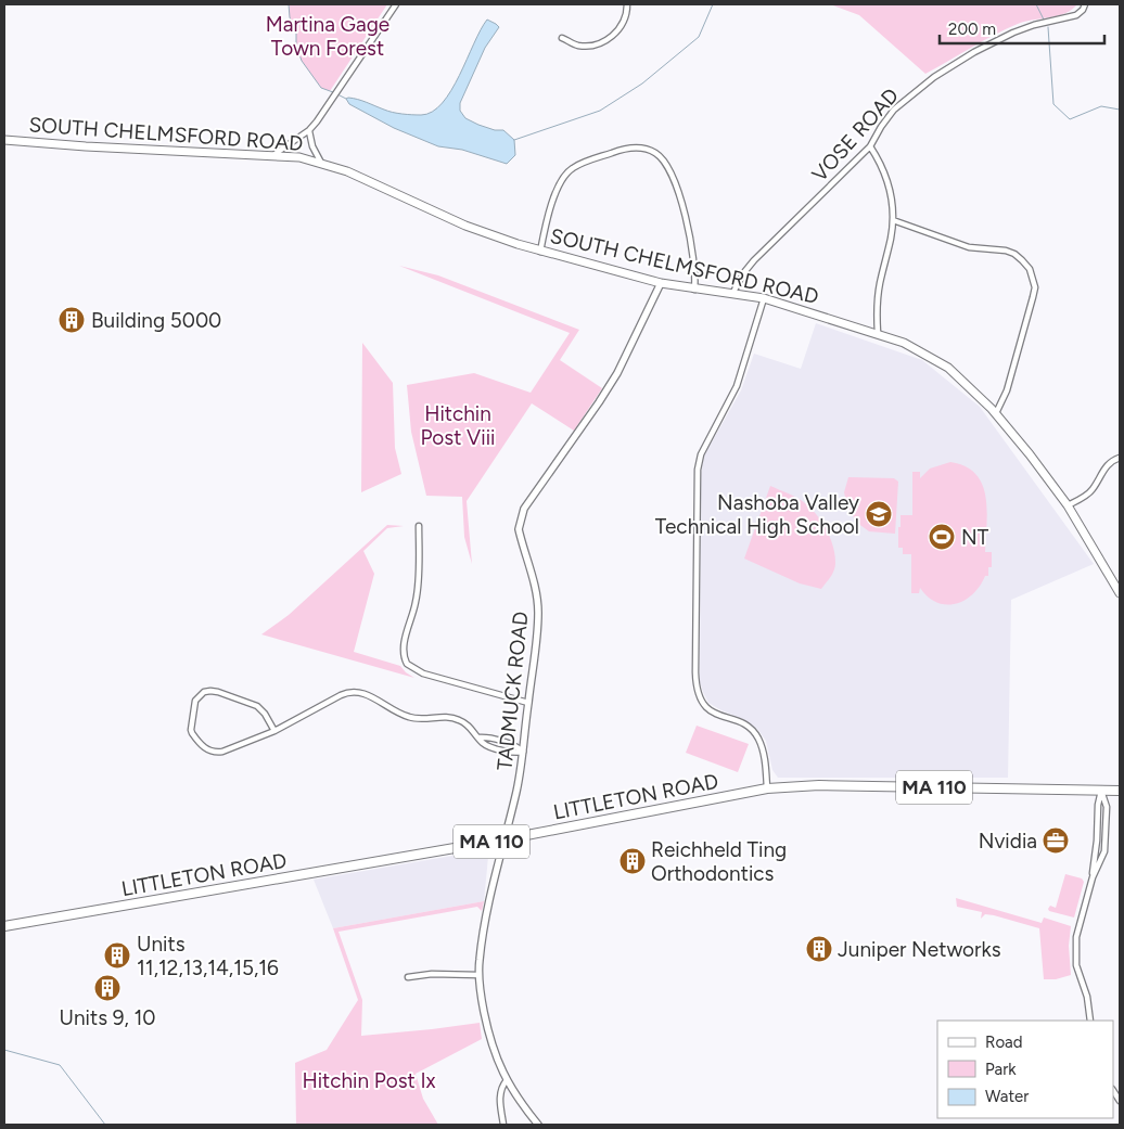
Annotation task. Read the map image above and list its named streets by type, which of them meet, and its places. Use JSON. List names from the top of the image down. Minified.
{"streets":{"main road":["SOUTH CHELMSFORD ROAD","MA 110","LITTLETON ROAD"],"street":["VOSE ROAD","TADMUCK ROAD"]},"crossings":[["SOUTH CHELMSFORD ROAD","VOSE ROAD"],["SOUTH CHELMSFORD ROAD","TADMUCK ROAD"],["TADMUCK ROAD","LITTLETON ROAD"]],"parks":["Martina Gage Town Forest","Hitchin Post Viii","Hitchin Post Ix"],"places":{"building":["Building 5000","Reichheld Ting Orthodontics","Juniper Networks","Units 11,12,13,14,15,16","Units 9, 10"],"school or university":["Nashoba Valley Technical High School"],"sports":["NT"],"office":["Nvidia"]},"legend":["Road","Park","Water"],"scale_bar":"200 m"}
